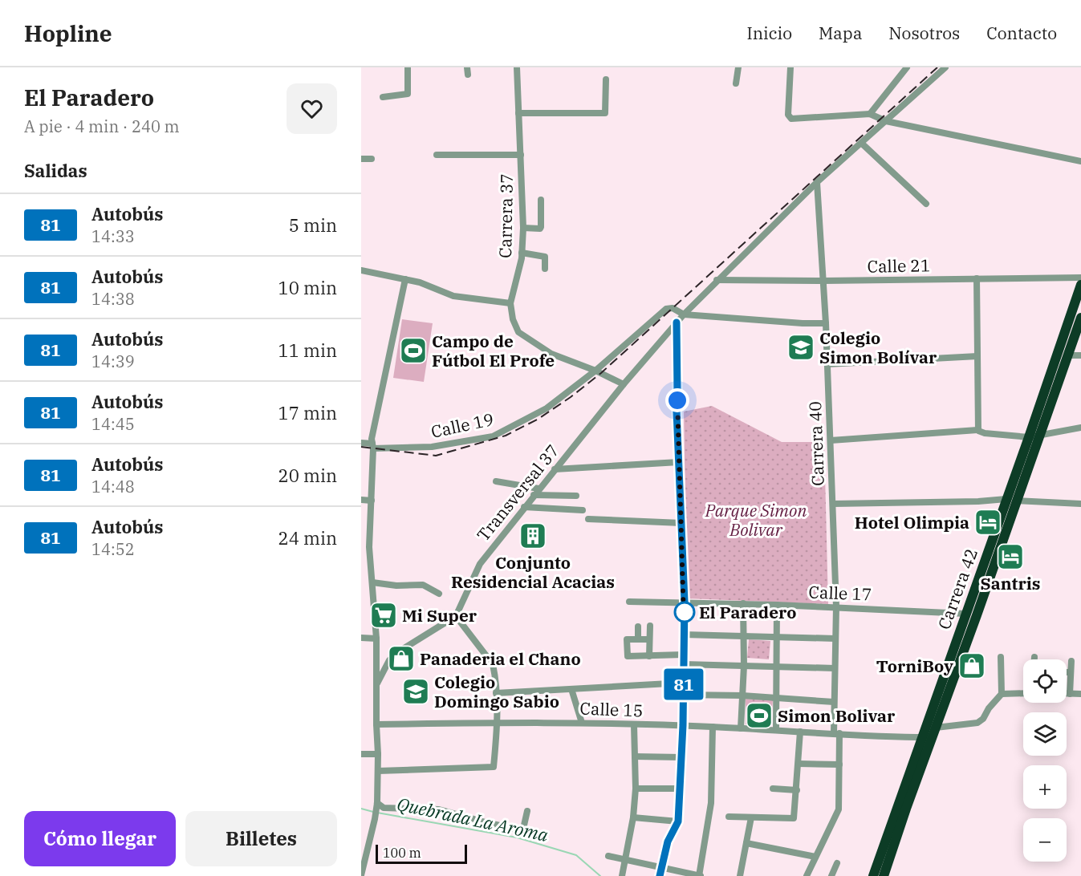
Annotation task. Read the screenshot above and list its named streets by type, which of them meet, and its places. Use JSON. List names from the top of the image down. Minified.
{"streets":{"highway":["Carrera 42"],"street":["Carrera 37","Calle 21","Calle 19","Carrera 40","Transversal 37","Calle 17","Calle 15"]},"crossings":[["Carrera 37","Calle 19"],["Carrera 37","Transversal 37"],["Calle 21","Carrera 40"],["Carrera 40","Calle 17"],["Carrera 40","Calle 15"],["Carrera 42","Calle 17"],["Carrera 42","Calle 15"]],"water":["Quebrada La Aroma"],"parks":["Parque Simon Bolivar"],"places":{"school or university":["Colegio Simon Bolívar","Colegio Domingo Sabio"],"sports":["Campo de Fútbol El Profe","Simon Bolivar"],"hotel":["Hotel Olimpia","Santris"],"building":["Conjunto Residencial Acacias"],"other":["El Paradero"],"supermarket":["Mi Super"],"shop":["Panaderia el Chano","TorniBoy"]},"lines":["bus line 81"],"scale_bar":"100 m","page":{"header":"Hopline","nav":["Inicio","Mapa","Nosotros","Contacto"],"heading":[["El Paradero","A pie · 4 min · 240 m"],"Salidas"],"on_map":"81","list":[{"mark":"81","name":"Autobús","note":"14:33","value":"5 min"},{"mark":"81","name":"Autobús","note":"14:38","value":"10 min"},{"mark":"81","name":"Autobús","note":"14:39","value":"11 min"},{"mark":"81","name":"Autobús","note":"14:45","value":"17 min"},{"mark":"81","name":"Autobús","note":"14:48","value":"20 min"},{"mark":"81","name":"Autobús","note":"14:52","value":"24 min"}],"map_buttons":["+","−"],"buttons":["Cómo llegar","Billetes"],"scale":"100 m"}}
